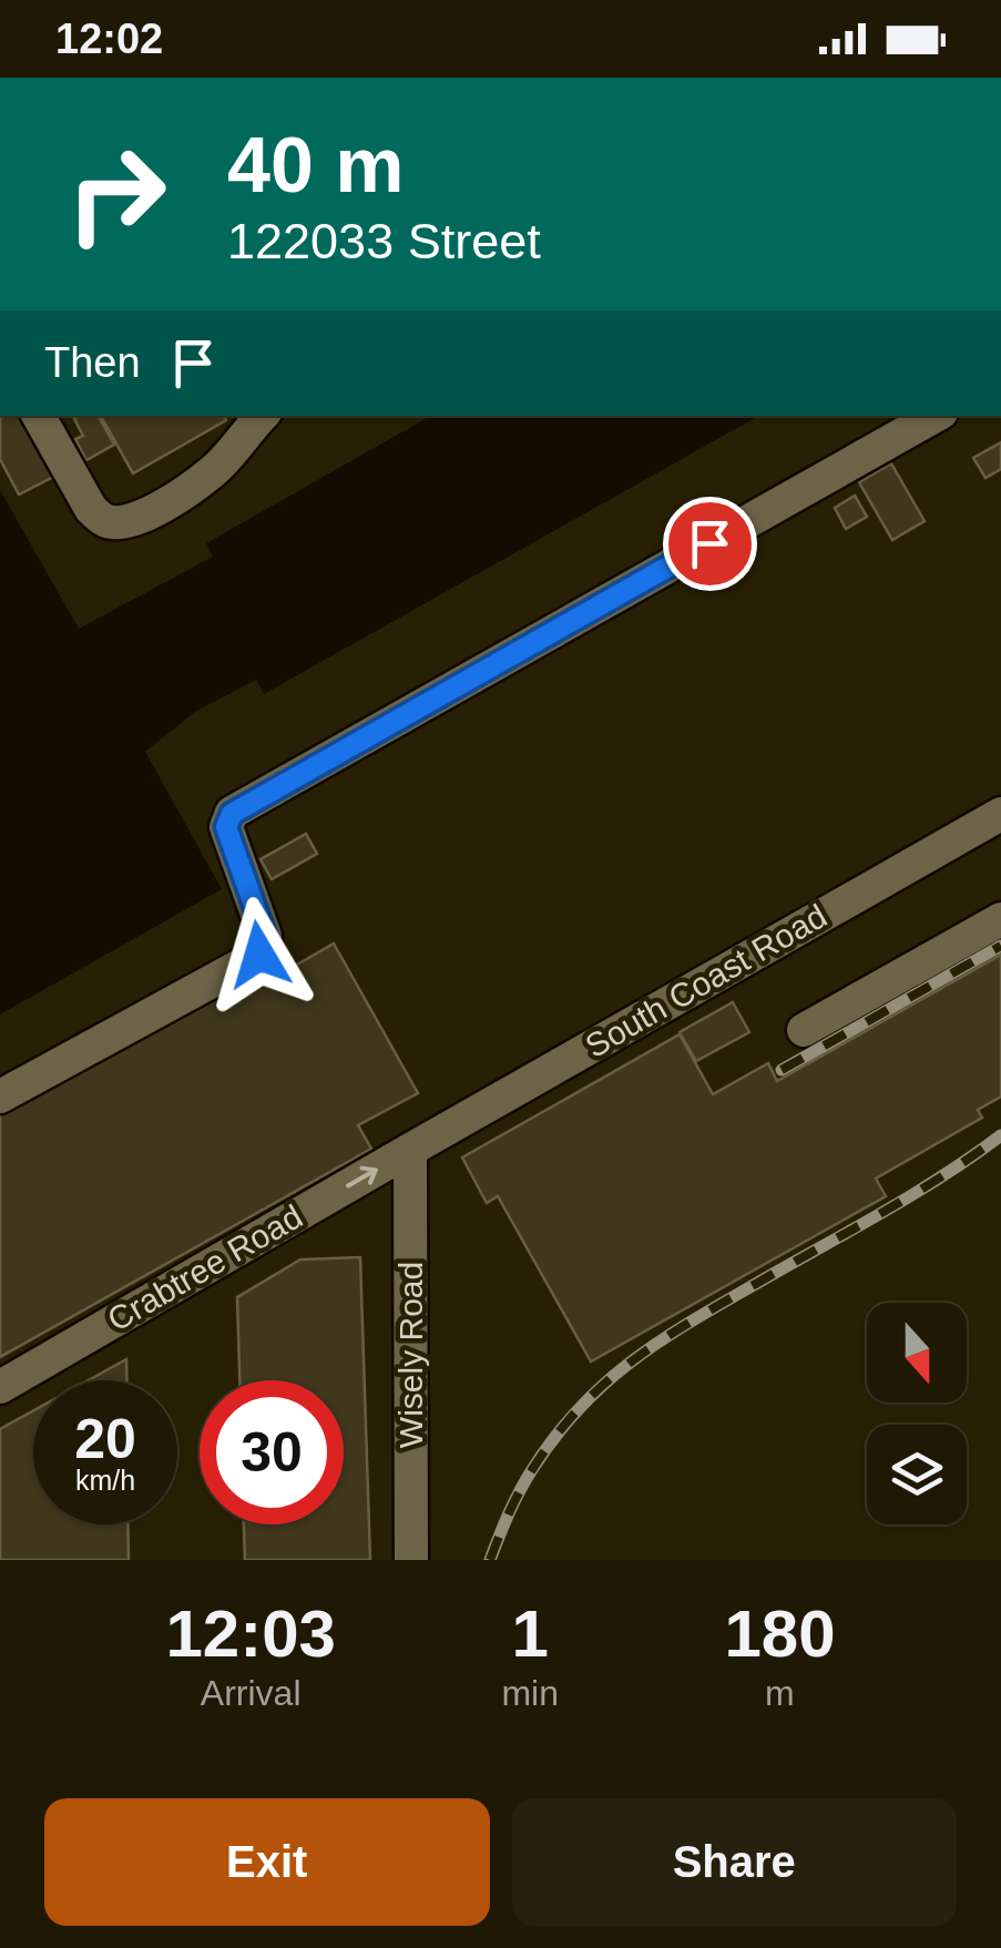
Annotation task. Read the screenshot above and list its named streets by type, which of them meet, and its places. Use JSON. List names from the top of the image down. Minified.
{"streets":{"street":["South Coast Road","Crabtree Road","Wisely Road"]},"crossings":[["South Coast Road","Crabtree Road"],["South Coast Road","Wisely Road"],["Crabtree Road","Wisely Road"]],"north":"bottom","page":{"status":"12:02","turn":["40 m","122033 Street"],"then":"Then","speed":"20 km/h","limit":"30","eta":["12:03","Arrival","1","min","180","m"],"buttons":["Exit","Share"]}}
